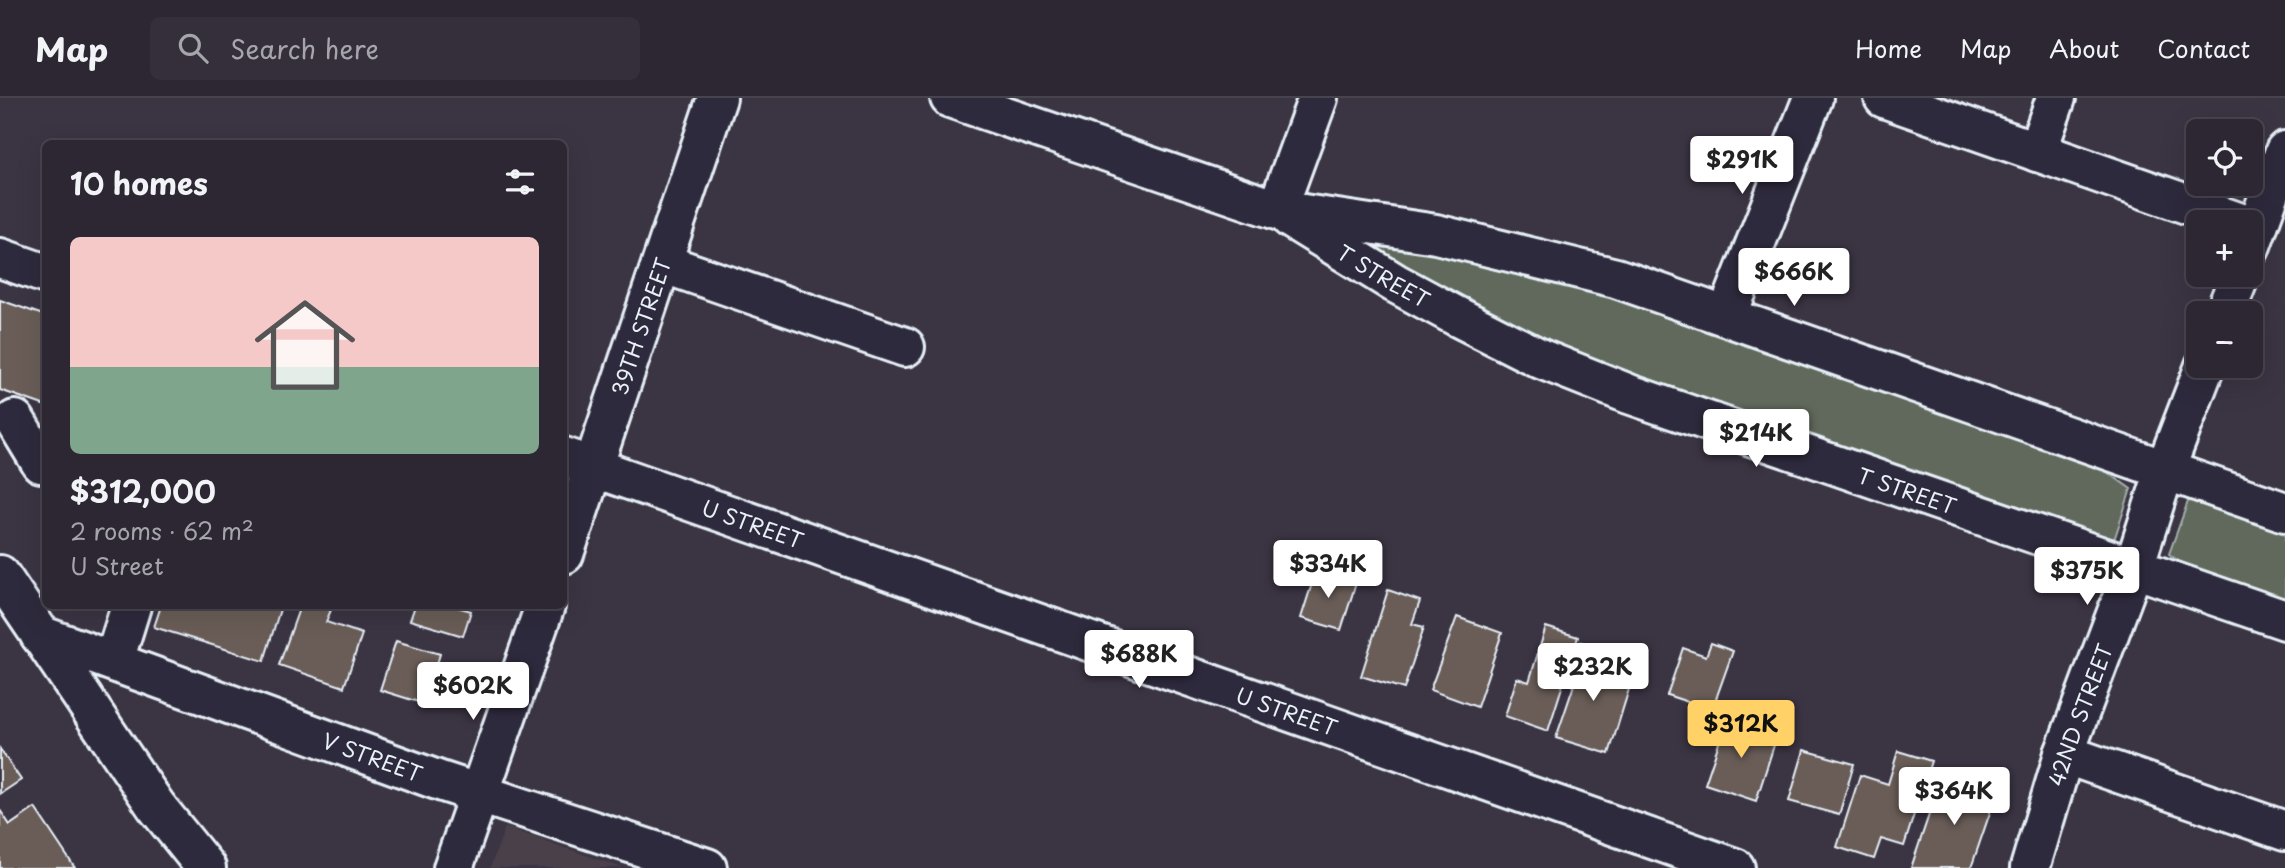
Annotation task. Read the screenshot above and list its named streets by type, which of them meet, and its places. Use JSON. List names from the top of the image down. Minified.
{"streets":{"street":["T STREET","39TH STREET","U STREET","42ND STREET","V STREET"]},"crossings":[["T STREET","42ND STREET"],["39TH STREET","U STREET"]],"page":{"header":"Map","search":"Search here","nav":["Home","Map","About","Contact"],"map_buttons":["+","−"],"price":["$291K","$666K","$214K","$334K","$375K","$688K","$232K","$602K","$312K","$364K"],"heading":"10 homes","list":[{"name":"$312,000","note":"2 rooms · 62 m² · U Street"}]}}
